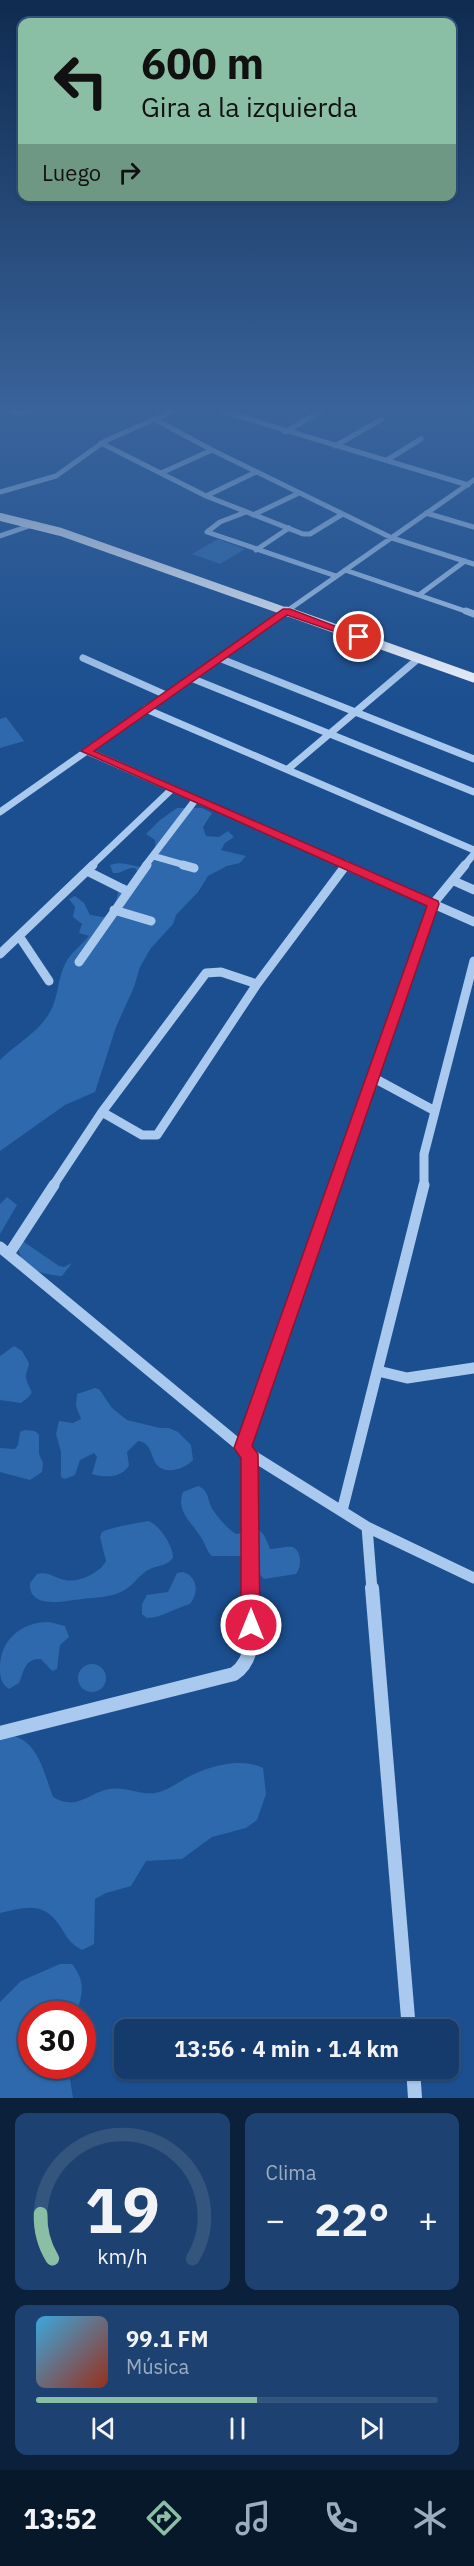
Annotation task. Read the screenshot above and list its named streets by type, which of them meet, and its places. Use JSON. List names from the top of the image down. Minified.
{"page":{"turn":["600 m","Gira a la izquierda"],"then":"Luego","limit":"30","trip":"13:56 · 4 min · 1.4 km","tile":"Clima","heat":["−","22°","+"],"song":["99.1 FM","Música"],"tabs":"13:52","gauge":["19","km/h"]}}
